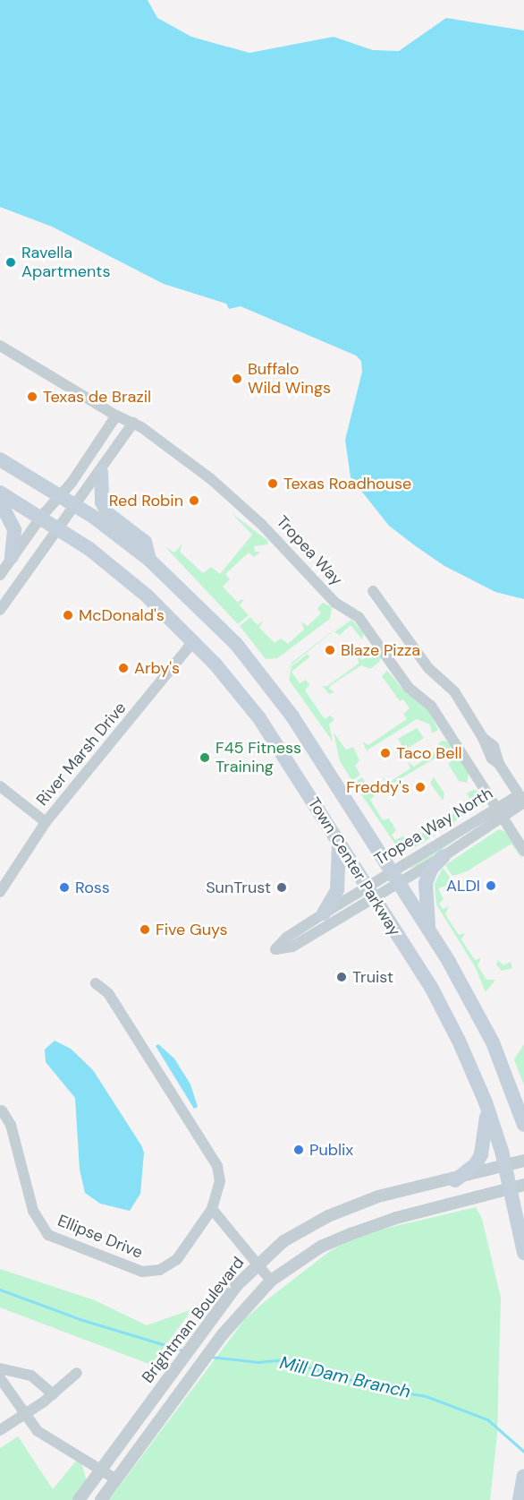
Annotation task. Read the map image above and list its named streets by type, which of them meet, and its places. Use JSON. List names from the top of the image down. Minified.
{"streets":{"main road":["Town Center Parkway"],"street":["Tropea Way","River Marsh Drive","Tropea Way North","Ellipse Drive","Brightman Boulevard"]},"crossings":[["Tropea Way","Tropea Way North"],["River Marsh Drive","Town Center Parkway"],["Tropea Way North","Town Center Parkway"],["Town Center Parkway","Brightman Boulevard"]],"water":["Mill Dam Branch"],"places":["Ravella Apartments","Buffalo Wild Wings","Texas de Brazil","Texas Roadhouse","Red Robin","McDonald's","Blaze Pizza","Arby's","Taco Bell","F45 Fitness Training","Freddy's","ALDI","Ross","SunTrust","Five Guys","Truist","Publix"]}
